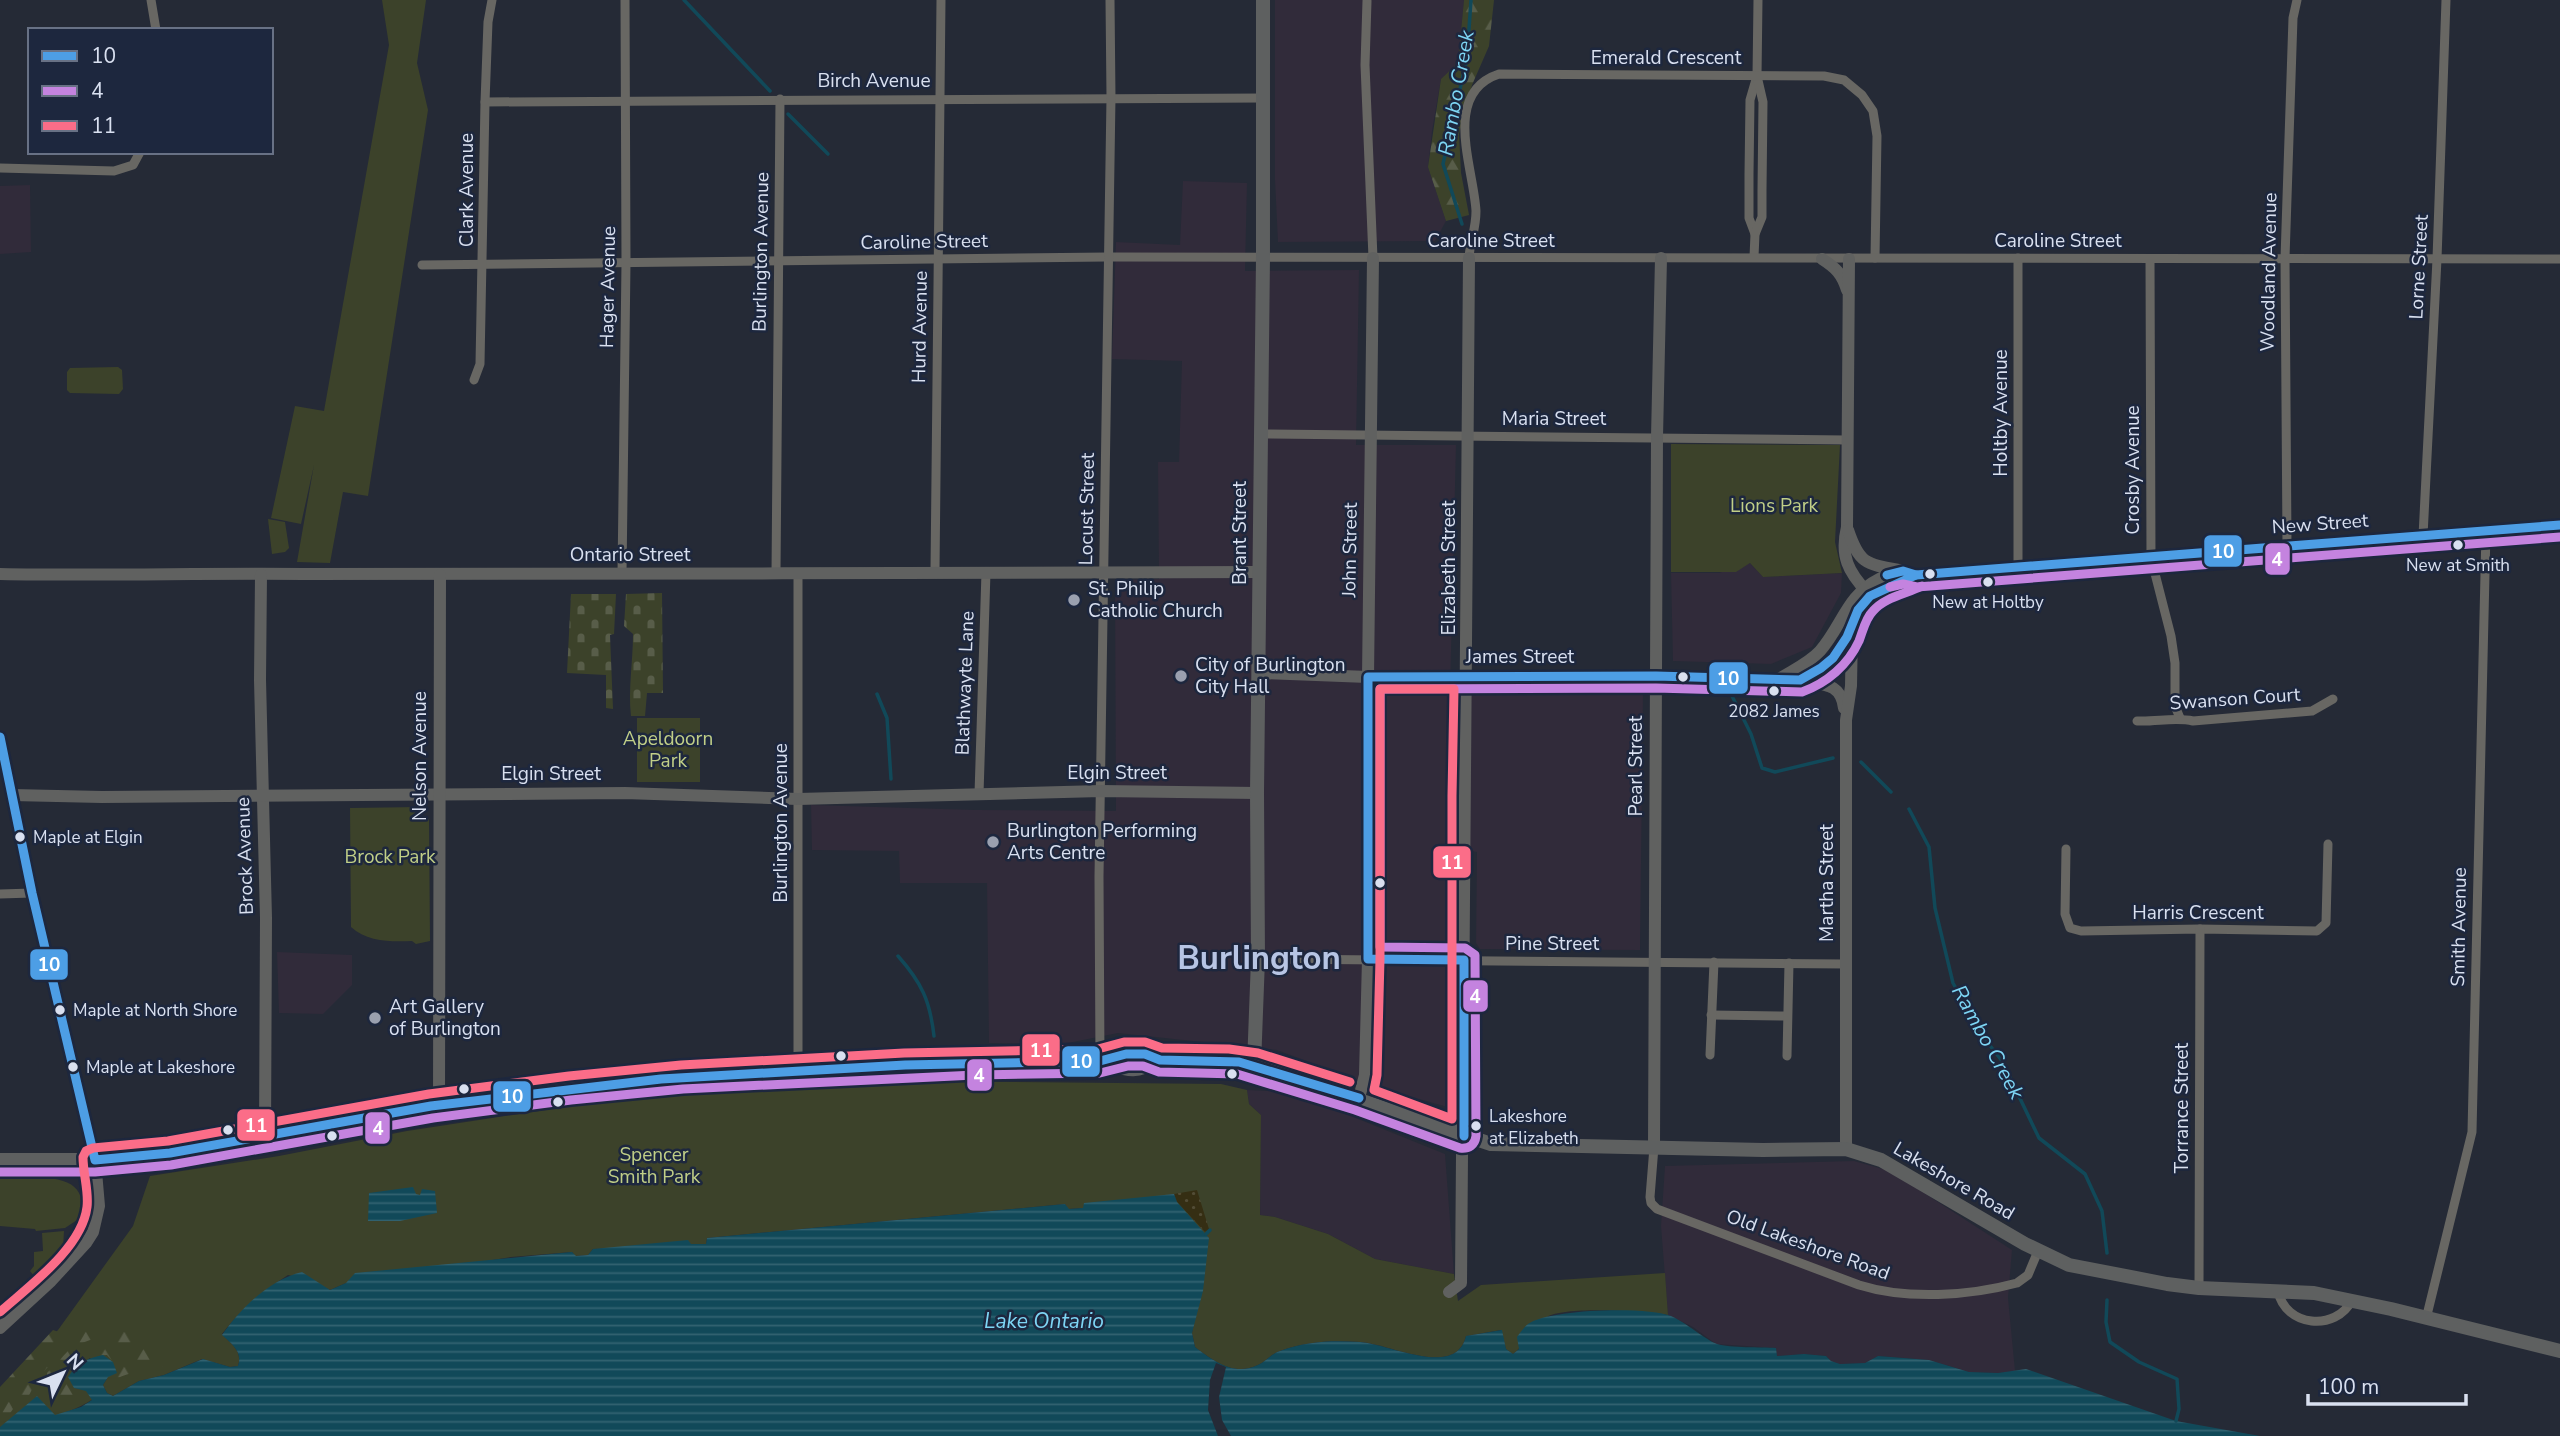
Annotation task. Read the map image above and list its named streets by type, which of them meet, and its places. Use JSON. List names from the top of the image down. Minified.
{"streets":{"main road":["Brant Street","Lakeshore Road"],"street":["Emerald Crescent","Birch Avenue","Clark Avenue","Caroline Street","Burlington Avenue","Lorne Street","Woodland Avenue","Hager Avenue","Hurd Avenue","Holtby Avenue","Maria Street","Crosby Avenue","Locust Street","New Street","John Street","Ontario Street","Elizabeth Street","James Street","Blathwayte Lane","Swanson Court","Nelson Avenue","Pearl Street","Elgin Street","Brock Avenue","Martha Street","Harris Crescent","Smith Avenue","Pine Street","Torrance Street","Old Lakeshore Road"]},"crossings":[["Emerald Crescent","Caroline Street"],["Emerald Crescent","Elizabeth Street"],["Birch Avenue","Clark Avenue"],["Birch Avenue","Burlington Avenue"],["Birch Avenue","Hager Avenue"],["Birch Avenue","Hurd Avenue"],["Birch Avenue","Locust Street"],["Birch Avenue","Brant Street"],["Clark Avenue","Caroline Street"],["Caroline Street","Burlington Avenue"],["Caroline Street","Lorne Street"],["Caroline Street","Woodland Avenue"],["Caroline Street","Hager Avenue"],["Caroline Street","Hurd Avenue"],["Caroline Street","Holtby Avenue"],["Caroline Street","Crosby Avenue"],["Caroline Street","Locust Street"],["Caroline Street","Brant Street"],["Caroline Street","John Street"],["Caroline Street","Elizabeth Street"],["Caroline Street","Pearl Street"],["Burlington Avenue","Ontario Street"],["Burlington Avenue","Elgin Street"],["Burlington Avenue","Lakeshore Road"],["Lorne Street","New Street"],["Woodland Avenue","New Street"],["Hager Avenue","Ontario Street"],["Hurd Avenue","Ontario Street"],["Holtby Avenue","New Street"],["Maria Street","Brant Street"],["Maria Street","John Street"],["Maria Street","Elizabeth Street"],["Maria Street","Pearl Street"],["Crosby Avenue","New Street"],["Crosby Avenue","Swanson Court"],["Locust Street","Ontario Street"],["Locust Street","Elgin Street"],["Locust Street","Lakeshore Road"],["New Street","Smith Avenue"],["Brant Street","Ontario Street"],["Brant Street","James Street"],["Brant Street","Elgin Street"],["Brant Street","Pine Street"],["Brant Street","Lakeshore Road"],["John Street","James Street"],["John Street","Pine Street"],["John Street","Lakeshore Road"],["Ontario Street","Blathwayte Lane"],["Ontario Street","Nelson Avenue"],["Ontario Street","Brock Avenue"],["Elizabeth Street","James Street"],["Elizabeth Street","Pine Street"],["Elizabeth Street","Lakeshore Road"],["James Street","Pearl Street"],["James Street","Martha Street"],["Blathwayte Lane","Elgin Street"],["Nelson Avenue","Elgin Street"],["Nelson Avenue","Lakeshore Road"],["Pearl Street","Pine Street"],["Pearl Street","Lakeshore Road"],["Pearl Street","Old Lakeshore Road"],["Elgin Street","Brock Avenue"],["Brock Avenue","Lakeshore Road"],["Martha Street","Pine Street"],["Martha Street","Lakeshore Road"],["Harris Crescent","Torrance Street"],["Smith Avenue","Lakeshore Road"],["Torrance Street","Lakeshore Road"],["Lakeshore Road","Old Lakeshore Road"]],"districts":["Burlington"],"water":["Rambo Creek","Lake Ontario"],"parks":["Lions Park","Apeldoorn Park","Brock Park","Spencer Smith Park"],"places":["New at Smith","New at Holtby","St. Philip Catholic Church","City of Burlington City Hall","2082 James","Maple at Elgin","Burlington Performing Arts Centre","Maple at North Shore","Art Gallery of Burlington","Maple at Lakeshore","Lakeshore at Elizabeth"],"lines":["transit line 10","transit line 4","transit line 11"],"legend":["10","4","11"],"scale_bar":"100 m","north":"top right"}
